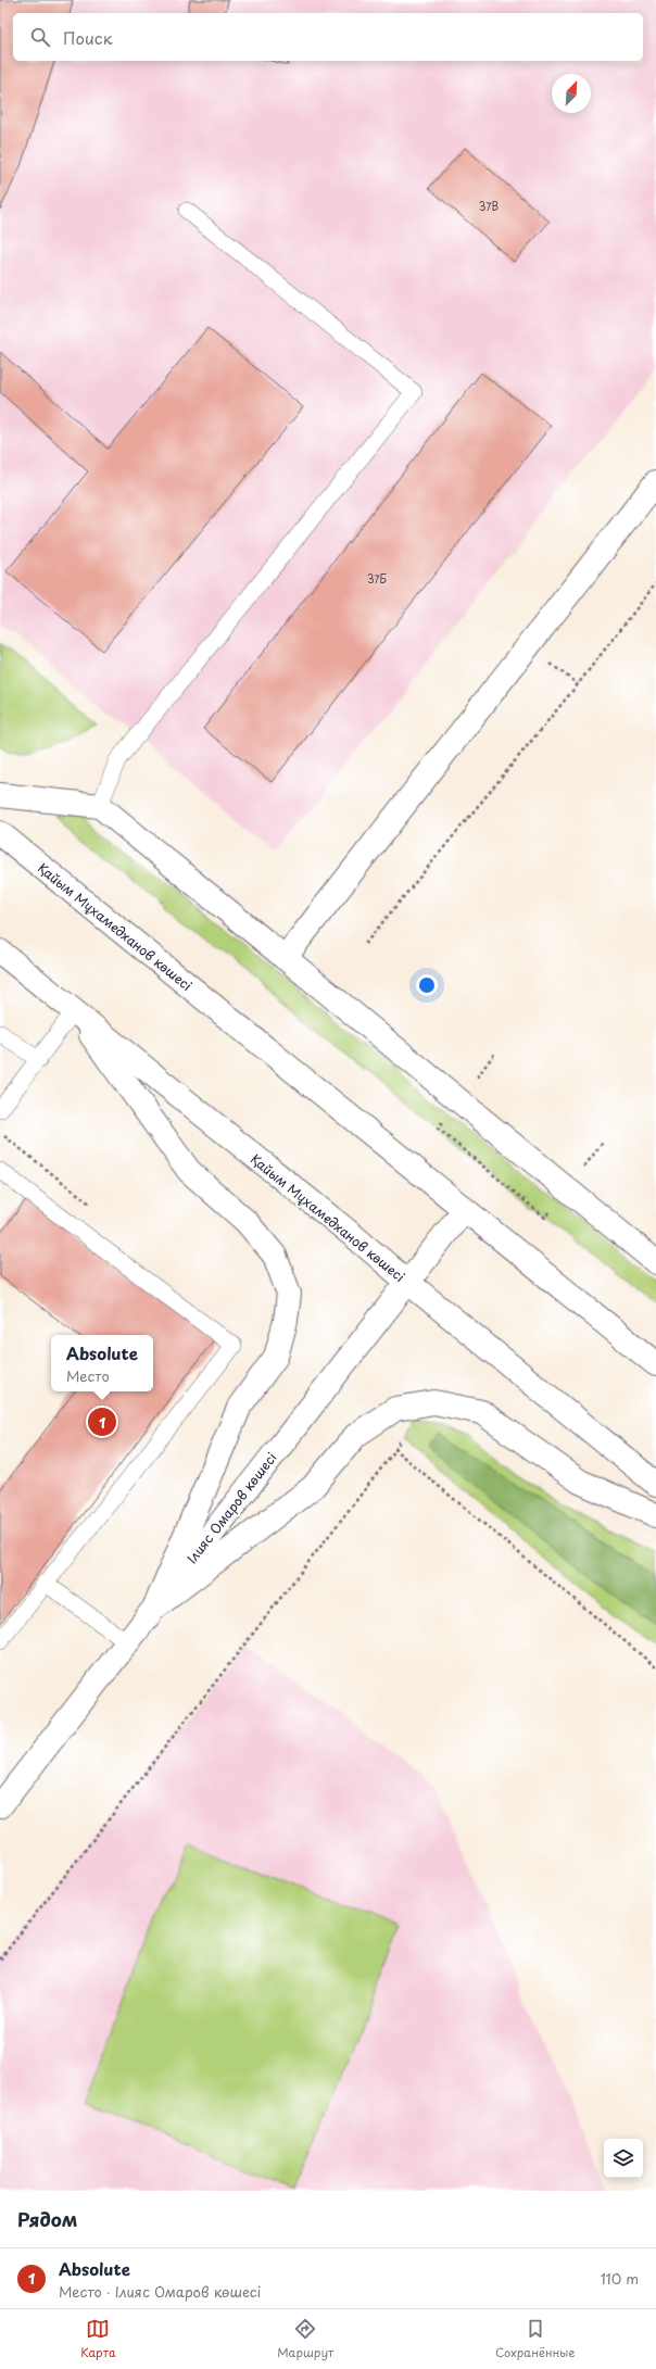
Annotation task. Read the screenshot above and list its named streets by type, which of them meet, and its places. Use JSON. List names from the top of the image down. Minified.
{"streets":{"main road":["Қайым Мұхамедханов көшесі","Ілияс Омаров көшесі"]},"crossings":[["Қайым Мұхамедханов көшесі","Ілияс Омаров көшесі"]],"house_numbers":["37В","37Б"],"north":"top right","page":{"search":"Поиск","popup":["Absolute","Место"],"pins":"1","heading":"Рядом","list":[{"mark":"1","name":"Absolute","note":"Место · Ілияс Омаров көшесі","value":"110 m"}],"nav":["Карта","Маршрут","Сохранённые"]}}
